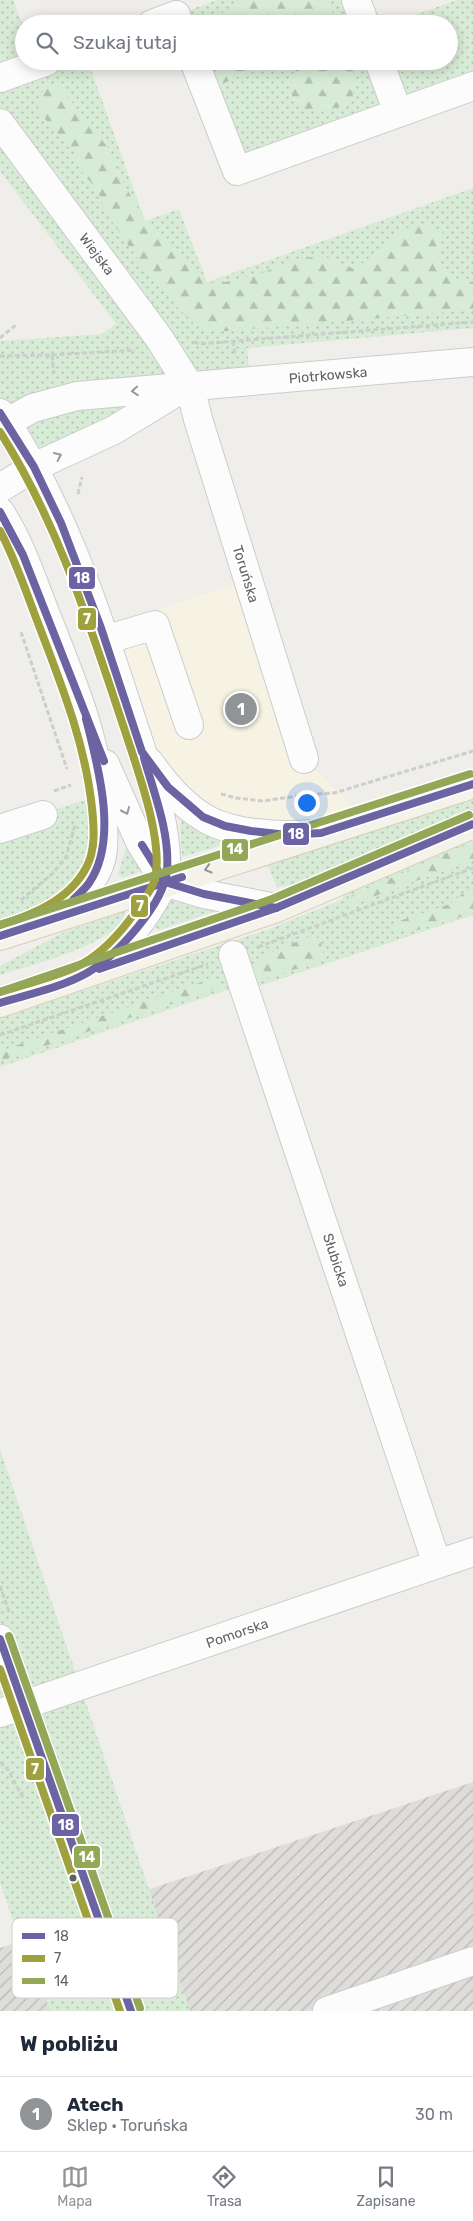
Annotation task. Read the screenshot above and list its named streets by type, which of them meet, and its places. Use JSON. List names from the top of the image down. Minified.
{"streets":{"street":["Wiejska","Piotrkowska","Toruńska","Słubicka","Pomorska"]},"crossings":[["Wiejska","Piotrkowska"],["Wiejska","Toruńska"],["Piotrkowska","Toruńska"],["Słubicka","Pomorska"]],"lines":["transit line 18","transit line 7","transit line 14"],"legend":["18","7","14"],"page":{"search":"Szukaj tutaj","pins":"1","heading":"W pobliżu","list":[{"mark":"1","name":"Atech","note":"Sklep · Toruńska","value":"30 m"}],"nav":["Mapa","Trasa","Zapisane"]}}
